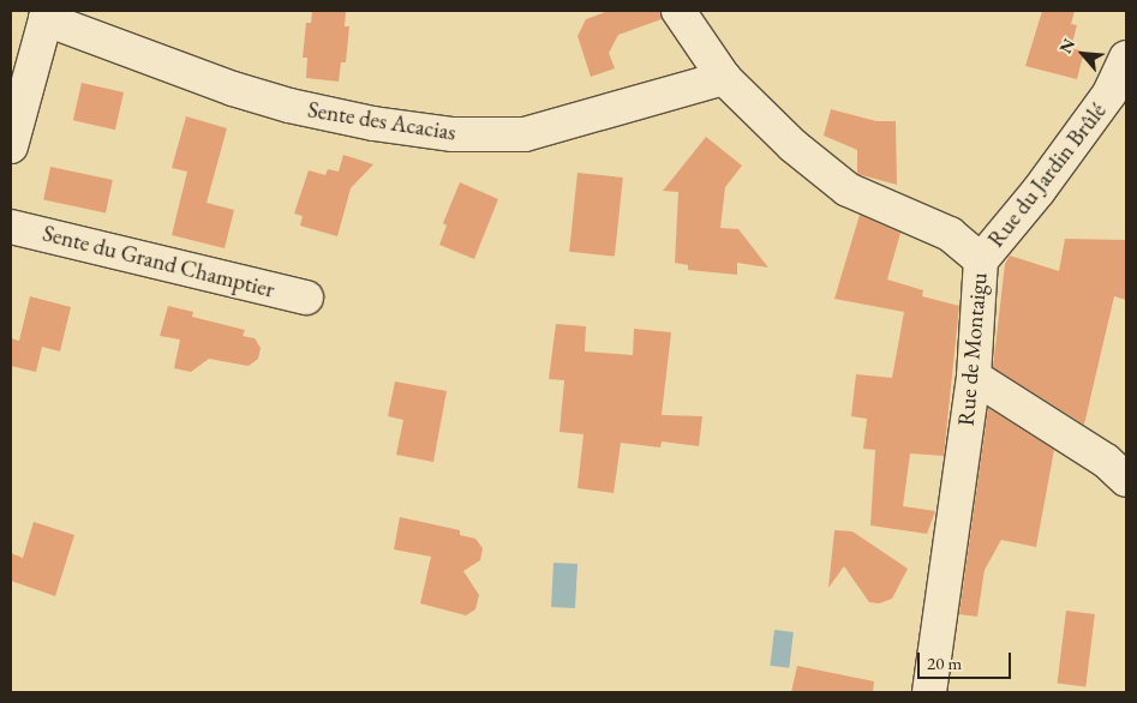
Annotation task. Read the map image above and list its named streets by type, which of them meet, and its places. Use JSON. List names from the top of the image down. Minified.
{"streets":{"street":["Sente des Acacias","Rue du Jardin Brûlé","Sente du Grand Champtier","Rue de Montaigu"]},"crossings":[["Sente des Acacias","Rue de Montaigu"],["Rue du Jardin Brûlé","Rue de Montaigu"]],"scale_bar":"20 m","north":"top left"}
